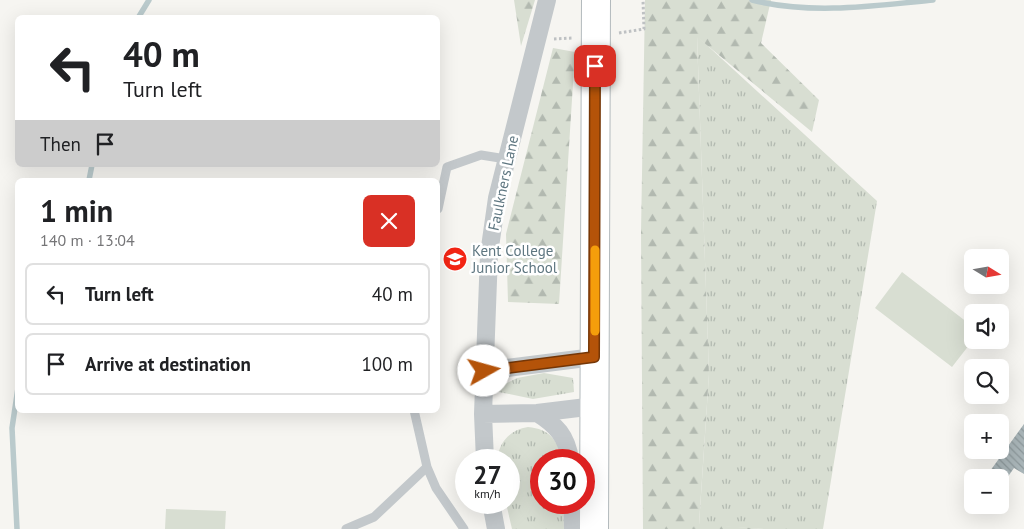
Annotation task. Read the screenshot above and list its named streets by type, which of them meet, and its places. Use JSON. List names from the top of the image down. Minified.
{"streets":{"street":["Faulkners Lane"]},"places":{"school or university":["Kent College Junior School"]},"north":"right","page":{"turn":["40 m","Turn left"],"then":"Then","heading":["1 min","140 m · 13:04"],"map_buttons":["+","−"],"list":[{"name":"Turn left","value":"40 m"},{"name":"Arrive at destination","value":"100 m"}],"speed":"27 km/h","limit":"30"}}
